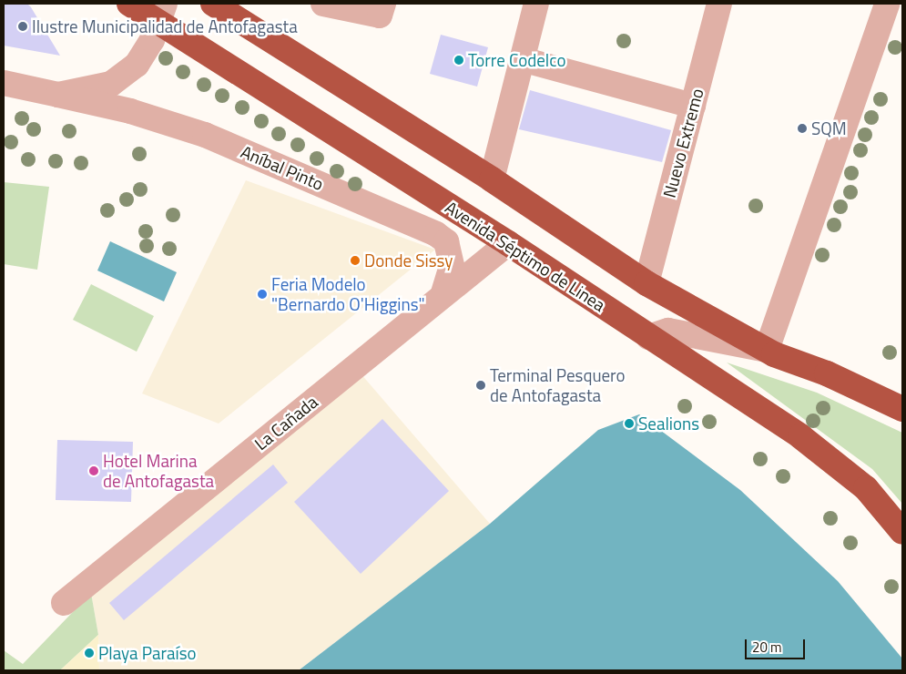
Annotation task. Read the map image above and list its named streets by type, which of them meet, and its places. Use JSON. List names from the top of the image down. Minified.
{"streets":{"highway":["Avenida Séptimo de Linea"],"street":["Nuevo Extremo","Aníbal Pinto","La Cañada"]},"crossings":[["Aníbal Pinto","Avenida Séptimo de Linea"],["Aníbal Pinto","La Cañada"],["Avenida Séptimo de Linea","La Cañada"]],"places":["Ilustre Municipalidad de Antofagasta","Torre Codelco","SQM","Donde Sissy","Feria Modelo \"Bernardo O'Higgins\"","Terminal Pesquero de Antofagasta","Sealions","Hotel Marina de Antofagasta","Playa Paraíso"],"scale_bar":"20 m"}
